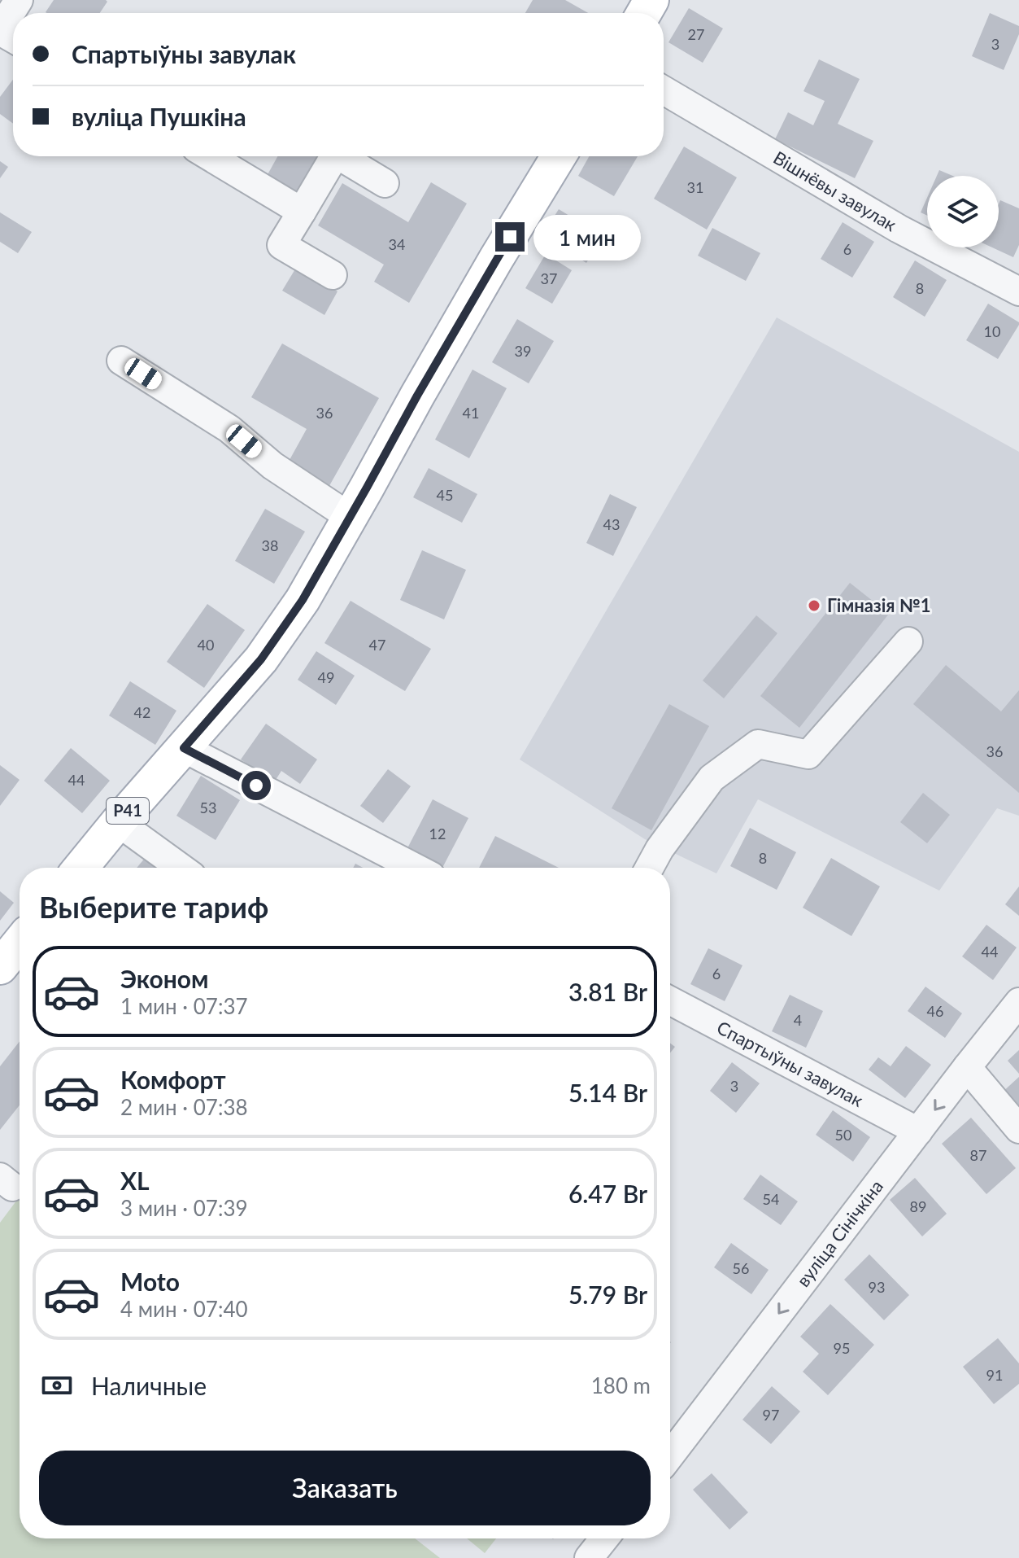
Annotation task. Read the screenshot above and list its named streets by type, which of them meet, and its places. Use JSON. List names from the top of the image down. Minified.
{"streets":{"main road":["Р41"],"street":["Вішнёвы завулак","Спартыўны завулак","вуліца Сінічкіна"]},"crossings":[["Спартыўны завулак","вуліца Сінічкіна"]],"one_way":["вуліца Сінічкіна"],"places":["Гімназія №1"],"house_numbers":["27","3","31","34","6","37","8","10","39","36","41","45","43","38","40","47","49","42","36","44","53","12","8","44","6","46","4","3","50","87","54","89","56","93","95","91","97"],"page":{"banner":["Спартыўны завулак","вуліца Пушкіна"],"bubble":"1 мин","heading":"Выберите тариф","list":[{"name":"Эконом","note":"1 мин · 07:37","value":"3.81 Br"},{"name":"Комфорт","note":"2 мин · 07:38","value":"5.14 Br"},{"name":"XL","note":"3 мин · 07:39","value":"6.47 Br"},{"name":"Moto","note":"4 мин · 07:40","value":"5.79 Br"}],"pay":["Наличные","180 m"],"buttons":"Заказать"}}
